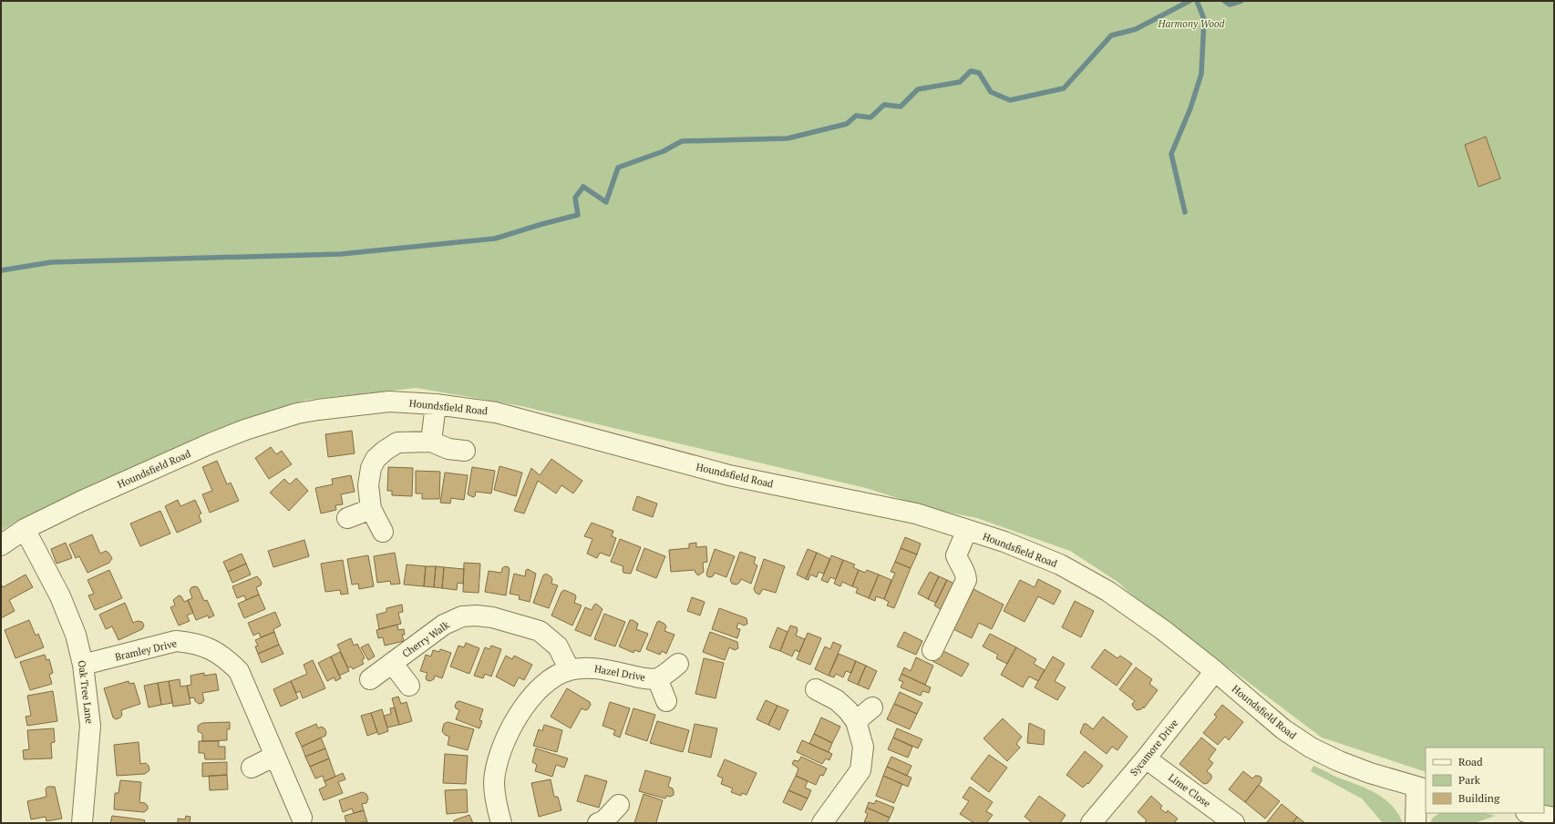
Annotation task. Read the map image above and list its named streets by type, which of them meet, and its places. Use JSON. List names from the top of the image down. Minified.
{"streets":{"street":["Houndsfield Road","Cherry Walk","Bramley Drive","Hazel Drive","Oak Tree Lane","Sycamore Drive","Lime Close"]},"crossings":[["Houndsfield Road","Oak Tree Lane"],["Houndsfield Road","Sycamore Drive"],["Cherry Walk","Hazel Drive"],["Bramley Drive","Oak Tree Lane"],["Sycamore Drive","Lime Close"]],"parks":["Harmony Wood"],"legend":["Road","Park","Building"]}
